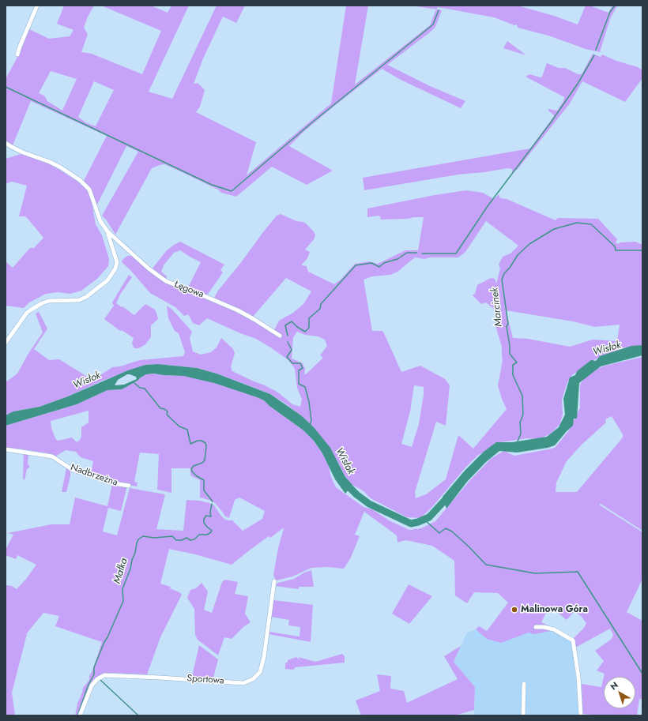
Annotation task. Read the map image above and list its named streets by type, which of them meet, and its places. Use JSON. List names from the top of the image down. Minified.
{"streets":{"street":["Łęgowa","Nadbrzeżna","Sportowa"]},"water":["Marcinek","Wisłok","Małka"],"places":["Malinowa Góra"],"north":"top left"}
